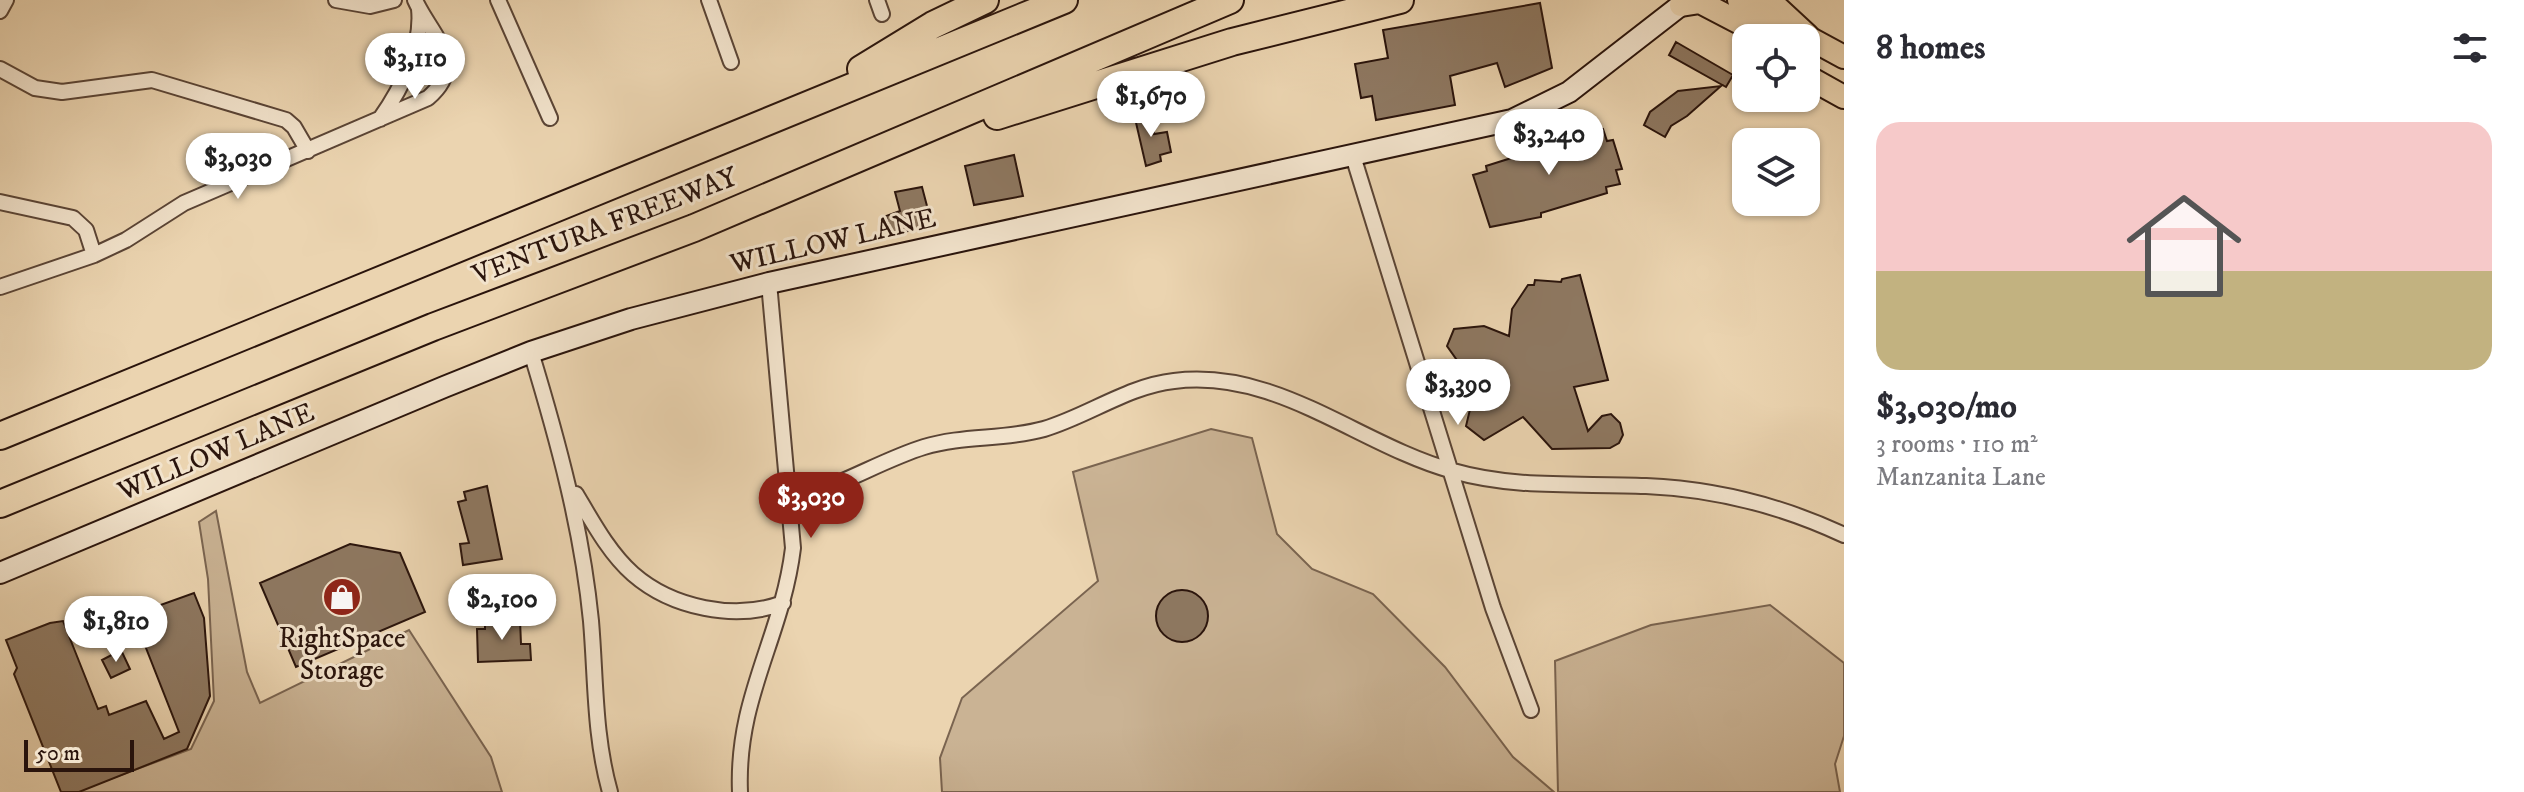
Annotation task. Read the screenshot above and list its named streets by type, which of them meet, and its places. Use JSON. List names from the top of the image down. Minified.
{"streets":{"highway":["VENTURA FREEWAY"],"street":["WILLOW LANE"]},"places":{"shop":["RightSpace Storage"]},"scale_bar":"50 m","page":{"heading":"8 homes","price":["$3,110","$1,670","$3,240","$3,030","$3,390","$3,030","$2,100","$1,810"],"list":[{"name":"$3,030/mo","note":"3 rooms · 110 m² · Manzanita Lane"}],"scale":"50 m"}}
